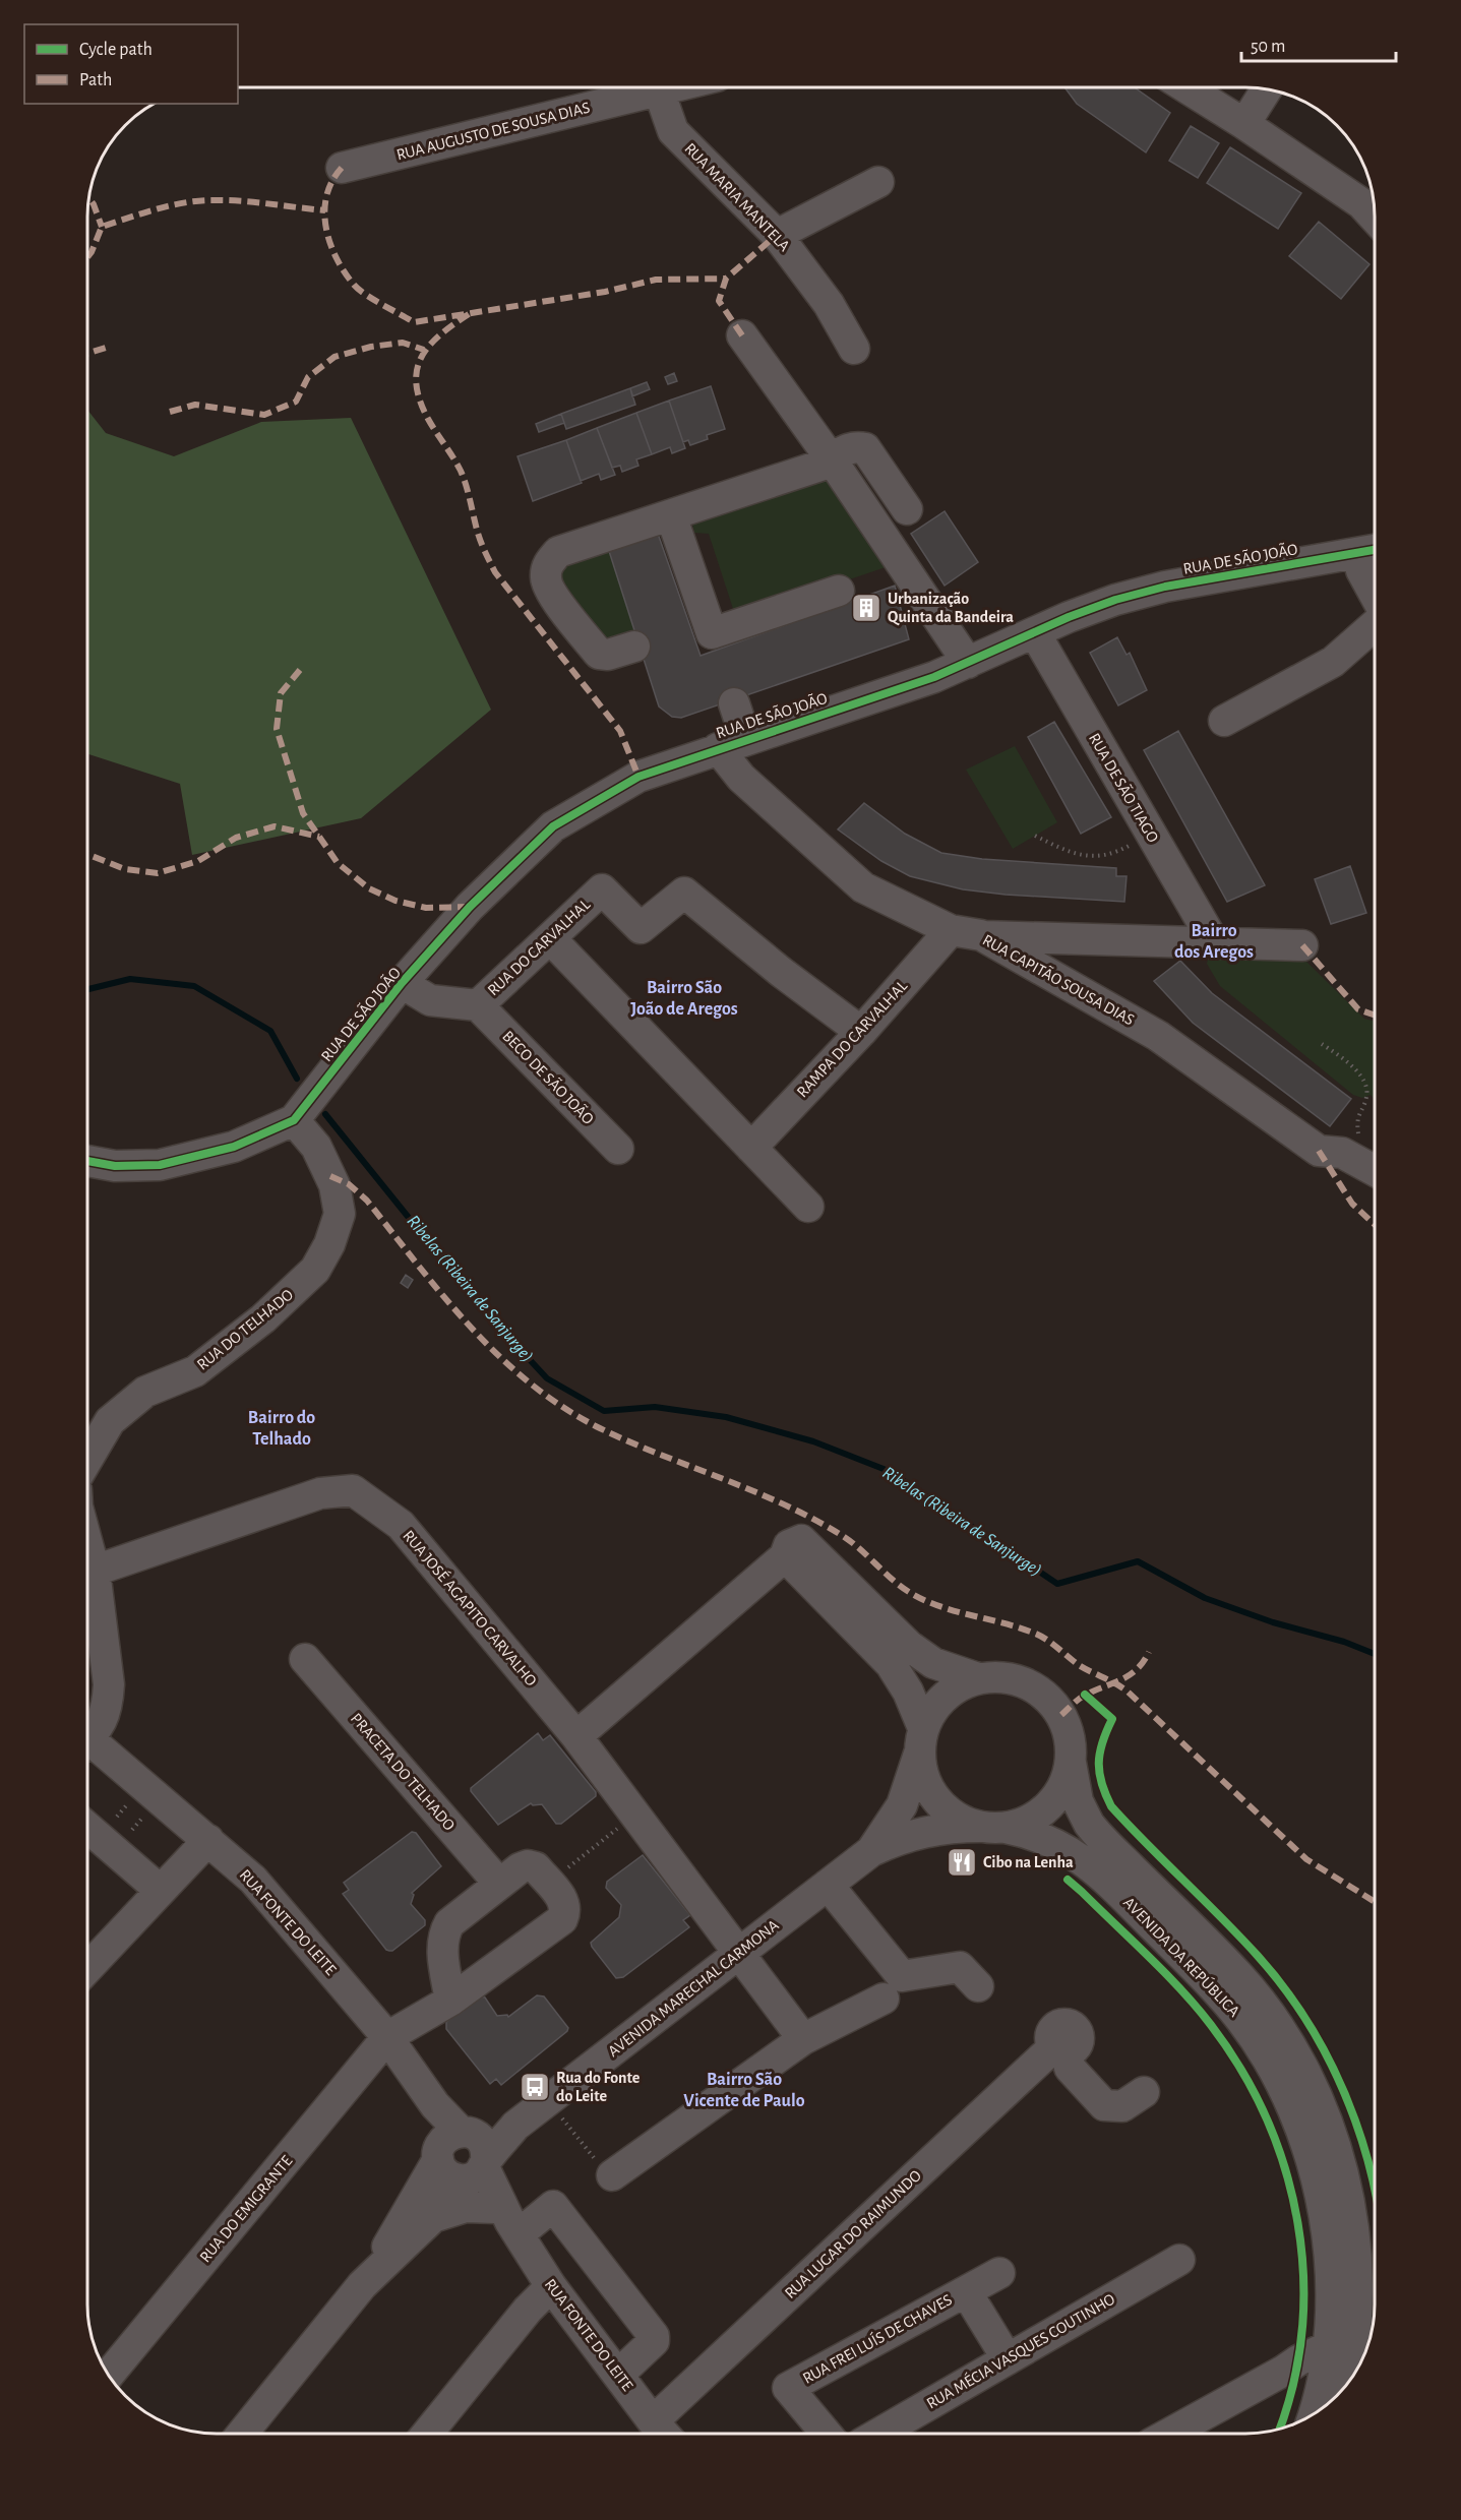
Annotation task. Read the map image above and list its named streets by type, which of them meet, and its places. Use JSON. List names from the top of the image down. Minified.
{"streets":{"street":["RUA AUGUSTO DE SOUSA DIAS","RUA MARIA MANTELA","RUA DE SÃO JOÃO","RUA DE SÃO TIAGO","RUA DO CARVALHAL","RUA CAPITÃO SOUSA DIAS","RAMPA DO CARVALHAL","BECO DE SÃO JOÃO","RUA DO TELHADO","RUA JOSÉ AGAPITO CARVALHO","PRACETA DO TELHADO","RUA FONTE DO LEITE","AVENIDA DA REPÚBLICA","AVENIDA MARECHAL CARMONA","RUA DO EMIGRANTE","RUA LUGAR DO RAIMUNDO","RUA FREI LUÍS DE CHAVES","RUA MÉCIA VASQUES COUTINHO"]},"crossings":[["RUA DE SÃO JOÃO","RUA DE SÃO TIAGO"],["RUA DE SÃO JOÃO","RUA DO CARVALHAL"],["RUA DE SÃO JOÃO","RUA CAPITÃO SOUSA DIAS"],["RUA DE SÃO JOÃO","RUA DO TELHADO"],["RUA DO CARVALHAL","RAMPA DO CARVALHAL"],["RUA DO CARVALHAL","BECO DE SÃO JOÃO"],["RUA CAPITÃO SOUSA DIAS","RAMPA DO CARVALHAL"],["RUA JOSÉ AGAPITO CARVALHO","AVENIDA MARECHAL CARMONA"],["RUA FONTE DO LEITE","AVENIDA MARECHAL CARMONA"],["RUA FONTE DO LEITE","RUA DO EMIGRANTE"],["RUA FONTE DO LEITE","RUA LUGAR DO RAIMUNDO"],["AVENIDA DA REPÚBLICA","AVENIDA MARECHAL CARMONA"],["RUA FREI LUÍS DE CHAVES","RUA MÉCIA VASQUES COUTINHO"]],"districts":["Bairro dos Aregos","Bairro São João de Aregos","Bairro do Telhado","Bairro São Vicente de Paulo"],"water":["Ribelas (Ribeira de Sanjurge)"],"places":{"building":["Urbanização Quinta da Bandeira"],"restaurant":["Cibo na Lenha"],"bus stop":["Rua do Fonte do Leite"]},"legend":["Cycle path","Path"],"scale_bar":"50 m"}
